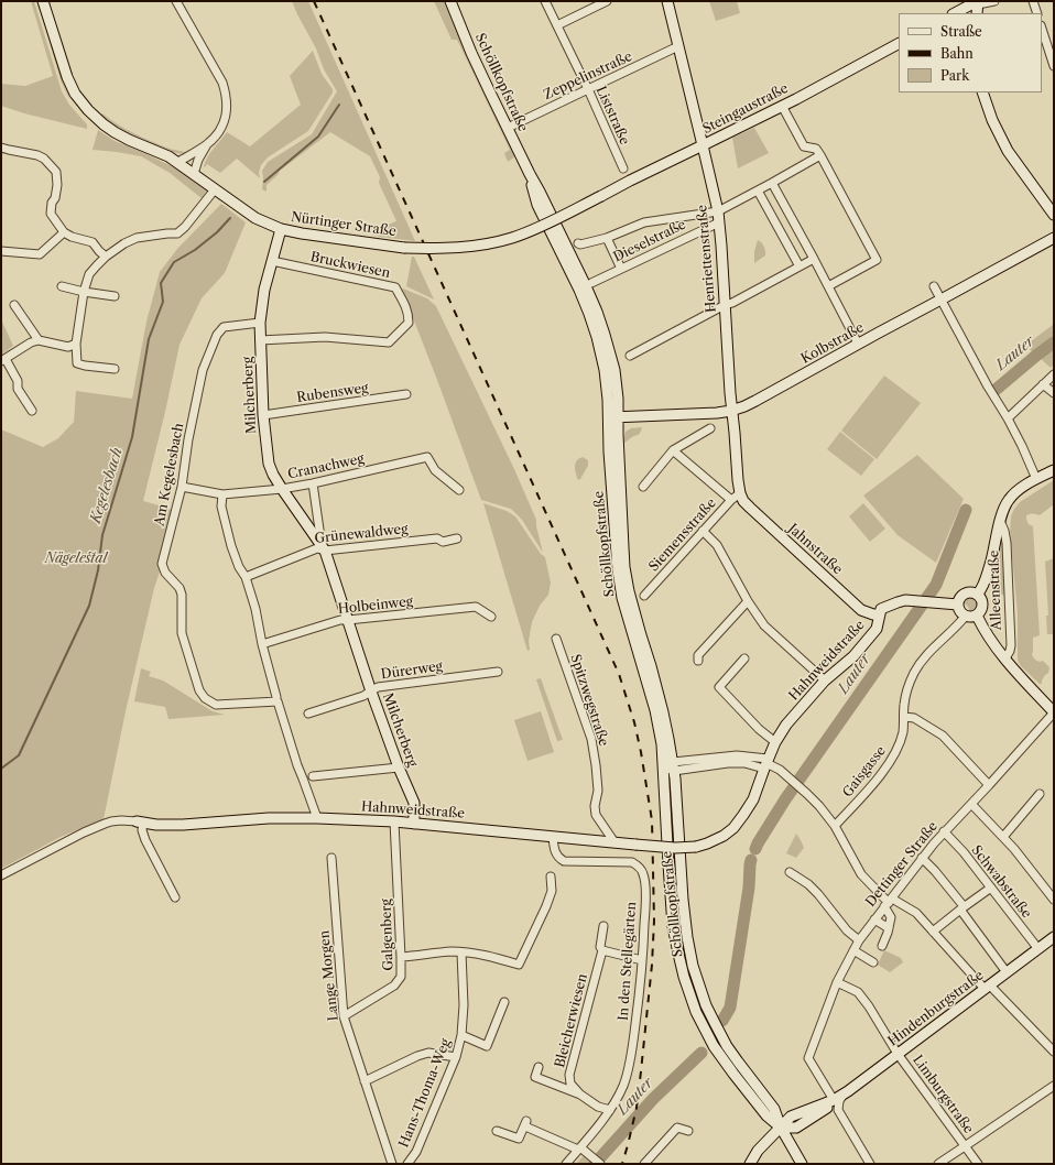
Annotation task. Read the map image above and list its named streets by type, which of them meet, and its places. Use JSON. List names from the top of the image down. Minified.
{"streets":{"street":["Zeppelinstraße","Schöllkopfstraße","Steingaustraße","Liststraße","Nürtinger Straße","Dieselstraße","Henriettenstraße","Bruckwiesen","Kolbstraße","Rubensweg","Milcherberg","Cranachweg","Am Kegelesbach","Grünewaldweg","Siemensstraße","Jahnstraße","Alleenstraße","Holbeinweg","Hahnweidstraße","Dürerweg","Spitzwegstraße","Gaisgasse","Dettinger Straße","Schwabstraße","Galgenberg","In den Stellegärten","Lange Morgen","Hindenburgstraße","Bleicherwiesen","Hans-Thoma-Weg","Limburgstraße"]},"crossings":[["Zeppelinstraße","Schöllkopfstraße"],["Zeppelinstraße","Liststraße"],["Zeppelinstraße","Henriettenstraße"],["Schöllkopfstraße","Kolbstraße"],["Schöllkopfstraße","Hindenburgstraße"],["Steingaustraße","Nürtinger Straße"],["Steingaustraße","Henriettenstraße"],["Nürtinger Straße","Milcherberg"],["Dieselstraße","Henriettenstraße"],["Henriettenstraße","Kolbstraße"],["Henriettenstraße","Siemensstraße"],["Henriettenstraße","Jahnstraße"],["Bruckwiesen","Milcherberg"],["Rubensweg","Milcherberg"],["Milcherberg","Cranachweg"],["Milcherberg","Am Kegelesbach"],["Milcherberg","Grünewaldweg"],["Milcherberg","Holbeinweg"],["Milcherberg","Hahnweidstraße"],["Milcherberg","Dürerweg"],["Cranachweg","Am Kegelesbach"],["Am Kegelesbach","Hahnweidstraße"],["Siemensstraße","Jahnstraße"],["Jahnstraße","Hahnweidstraße"],["Alleenstraße","Hahnweidstraße"],["Alleenstraße","Gaisgasse"],["Alleenstraße","Dettinger Straße"],["Hahnweidstraße","Spitzwegstraße"],["Hahnweidstraße","Gaisgasse"],["Hahnweidstraße","Galgenberg"],["Hahnweidstraße","In den Stellegärten"],["Dettinger Straße","Schwabstraße"],["Dettinger Straße","Hindenburgstraße"],["Dettinger Straße","Limburgstraße"],["Schwabstraße","Hindenburgstraße"],["Galgenberg","Lange Morgen"],["In den Stellegärten","Bleicherwiesen"],["Hindenburgstraße","Limburgstraße"]],"water":["Lauter","Kegelesbach"],"parks":["Nägelestal"],"legend":["Straße","Bahn","Park"]}
